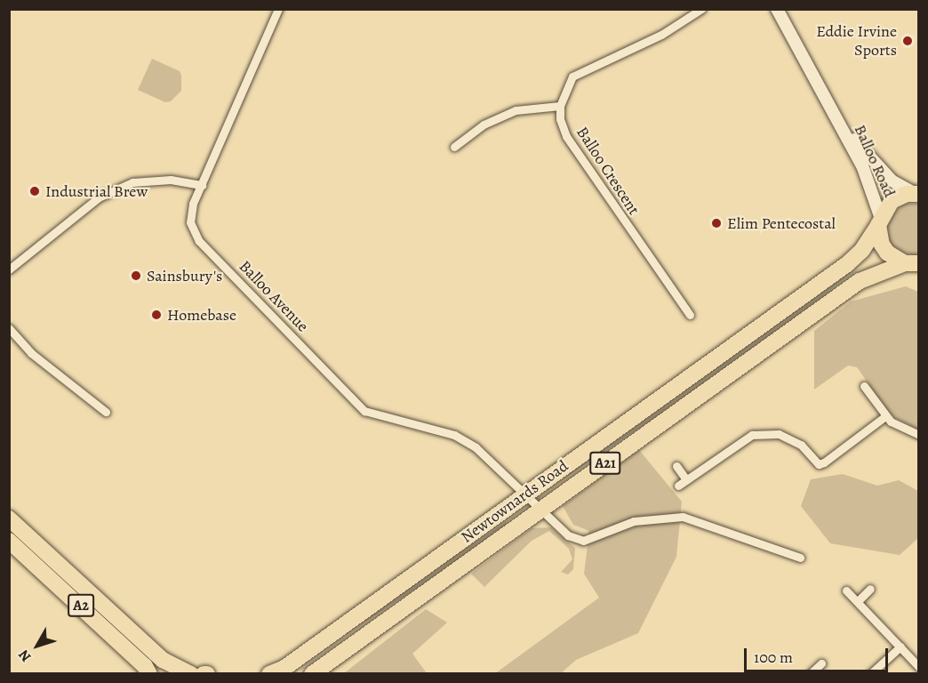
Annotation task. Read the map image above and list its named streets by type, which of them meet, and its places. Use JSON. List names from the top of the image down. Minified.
{"streets":{"highway":["A21","Newtownards Road","A2"],"street":["Balloo Road","Balloo Crescent","Balloo Avenue"]},"crossings":[["Balloo Road","A21"],["Balloo Road","Newtownards Road"],["Balloo Avenue","Newtownards Road"],["A21","Newtownards Road"]],"places":["Eddie Irvine Sports","Industrial Brew","Elim Pentecostal","Sainsbury's","Homebase"],"scale_bar":"100 m","north":"bottom left"}
